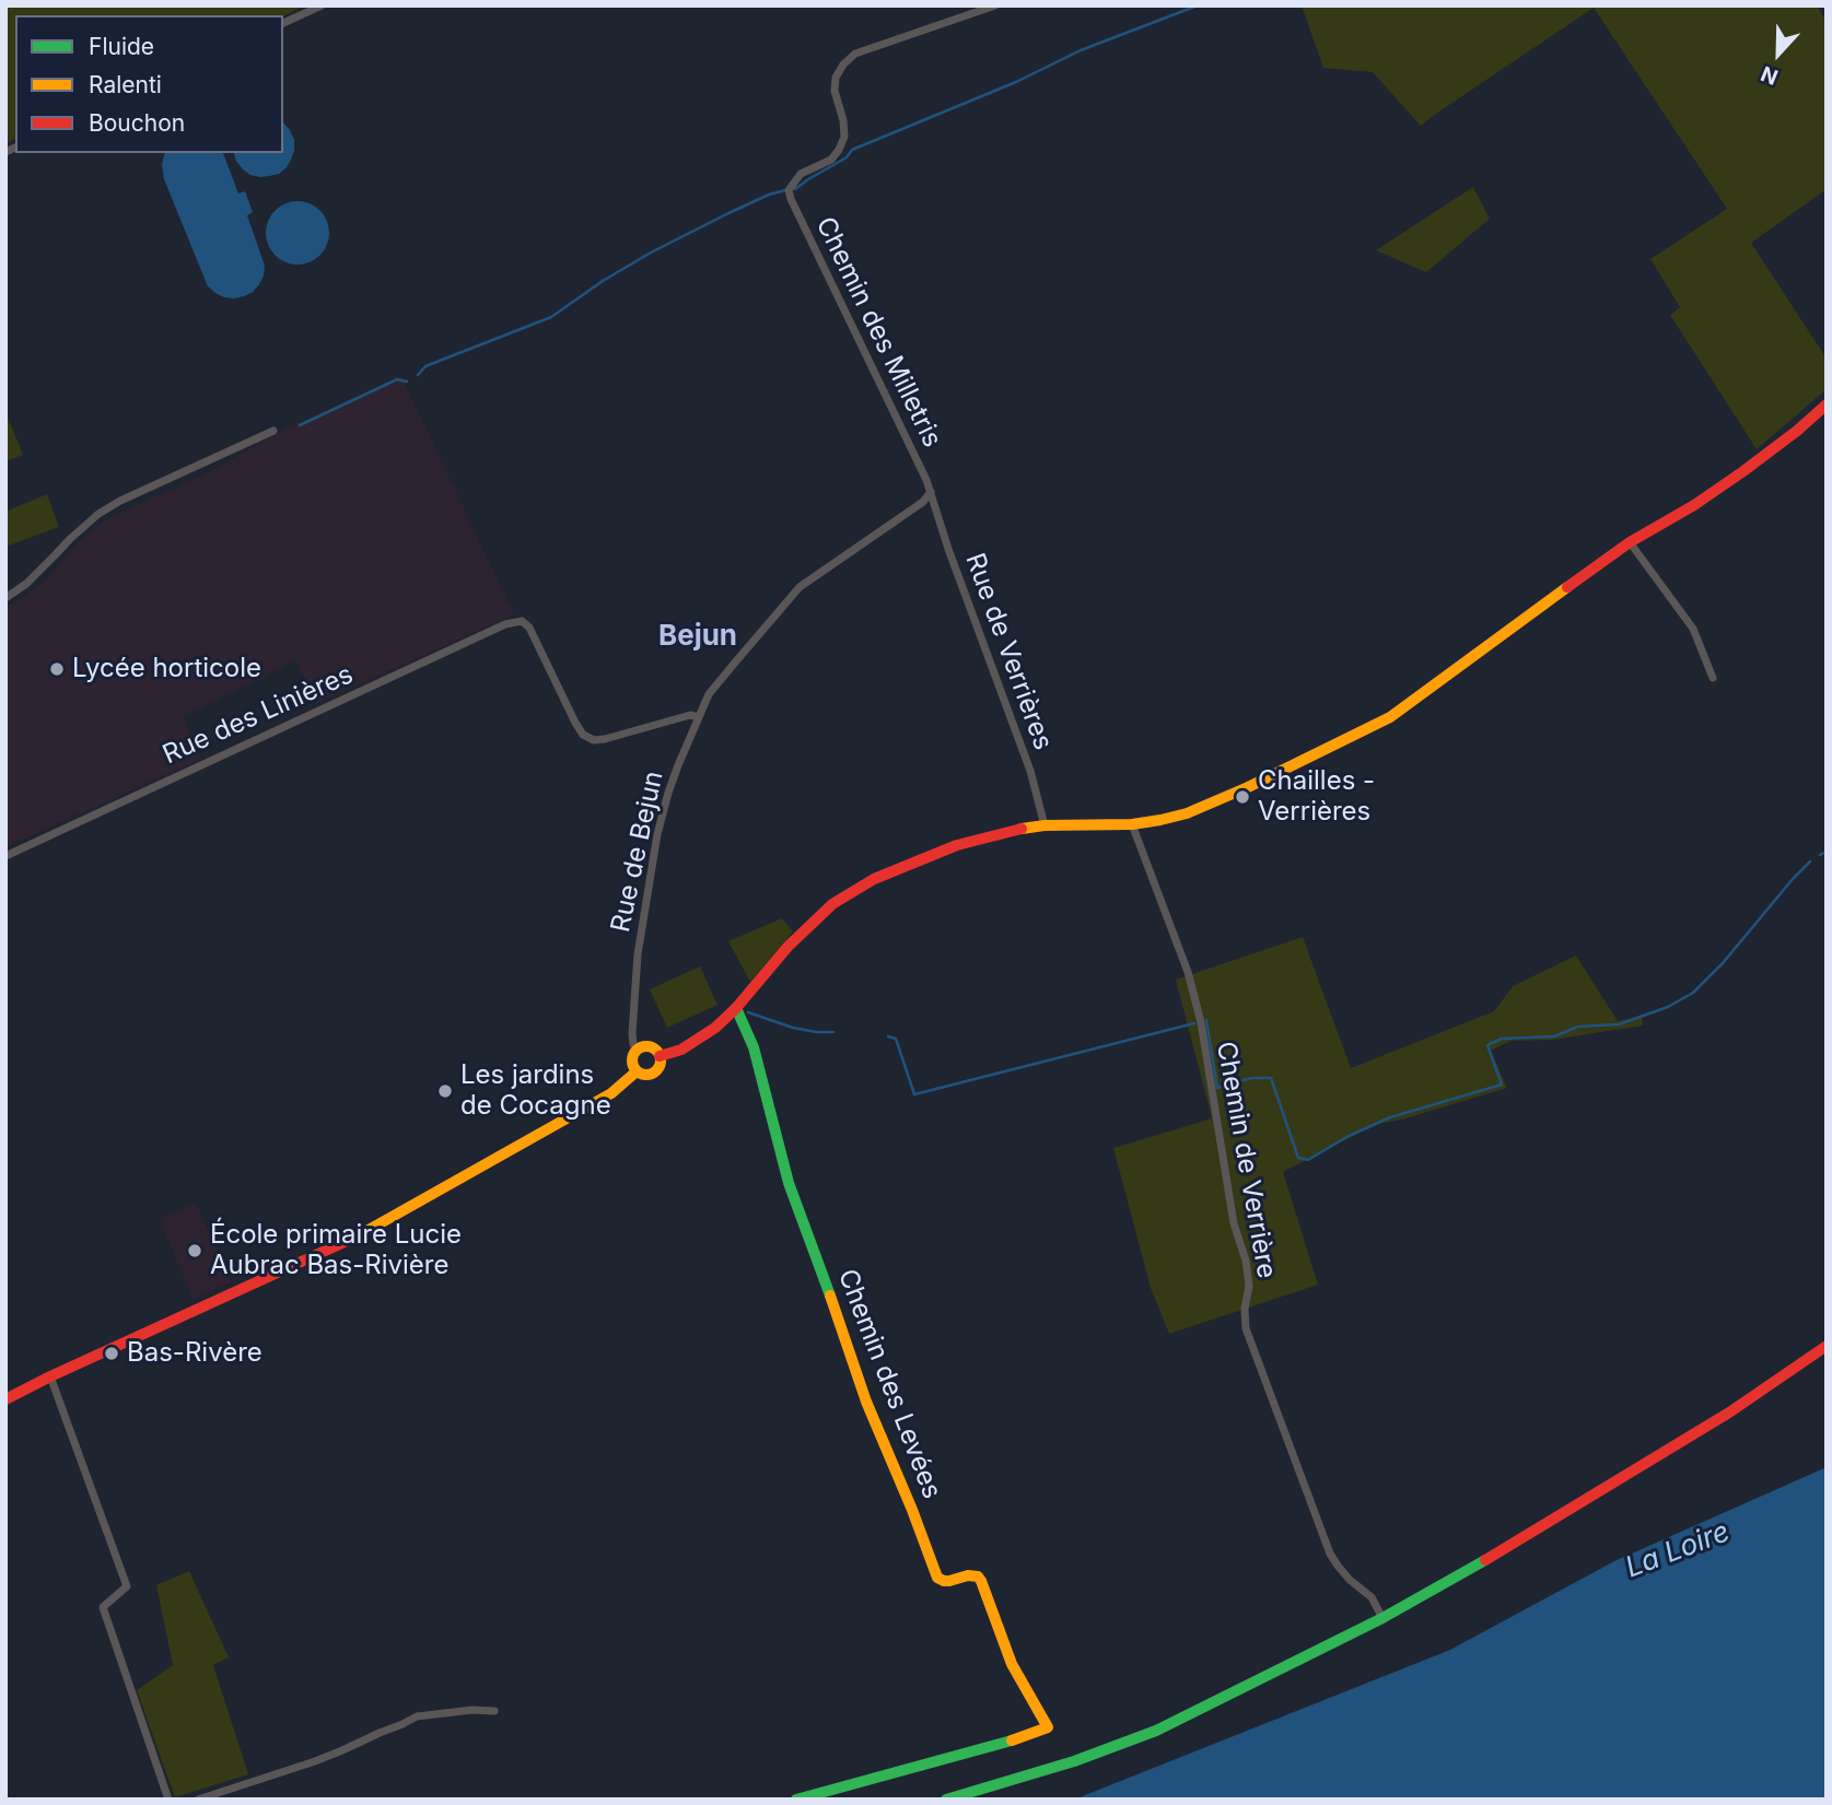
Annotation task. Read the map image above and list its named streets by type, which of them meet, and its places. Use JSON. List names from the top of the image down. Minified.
{"streets":{"street":["Chemin des Milletris","Rue de Verrières","Rue des Linières","Rue de Bejun","Chemin de Verrière","Chemin des Levées"]},"crossings":[["Chemin des Milletris","Rue de Verrières"],["Chemin des Milletris","Rue de Bejun"],["Rue de Verrières","Rue de Bejun"],["Rue des Linières","Rue de Bejun"]],"districts":["Bejun"],"water":["La Loire"],"places":["Lycée horticole","Chailles - Verrières","Les jardins de Cocagne","École primaire Lucie Aubrac Bas-Rivière","Bas-Rivère"],"legend":["Fluide","Ralenti","Bouchon"],"north":"bottom"}
